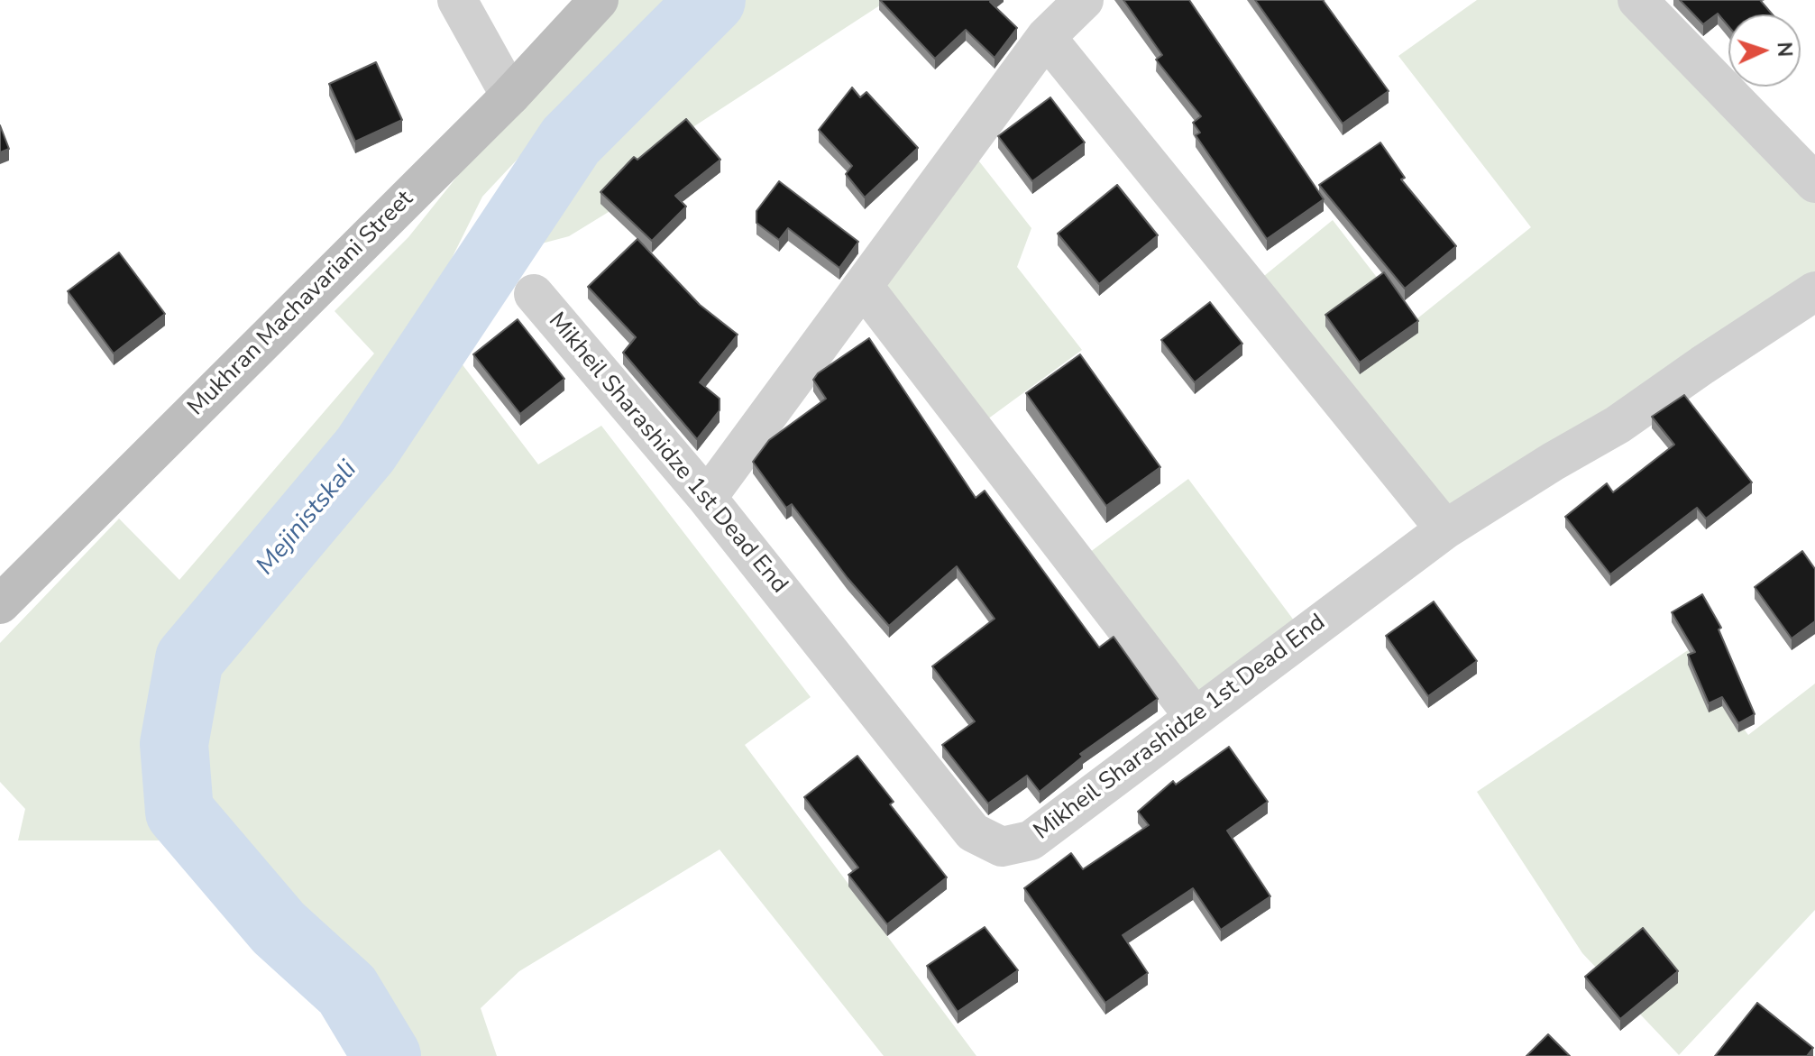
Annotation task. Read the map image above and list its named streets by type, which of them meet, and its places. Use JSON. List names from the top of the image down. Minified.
{"streets":{"street":["Mukhran Machavariani Street","Mikheil Sharashidze 1st Dead End"]},"water":["Mejinistskali"],"north":"right"}
